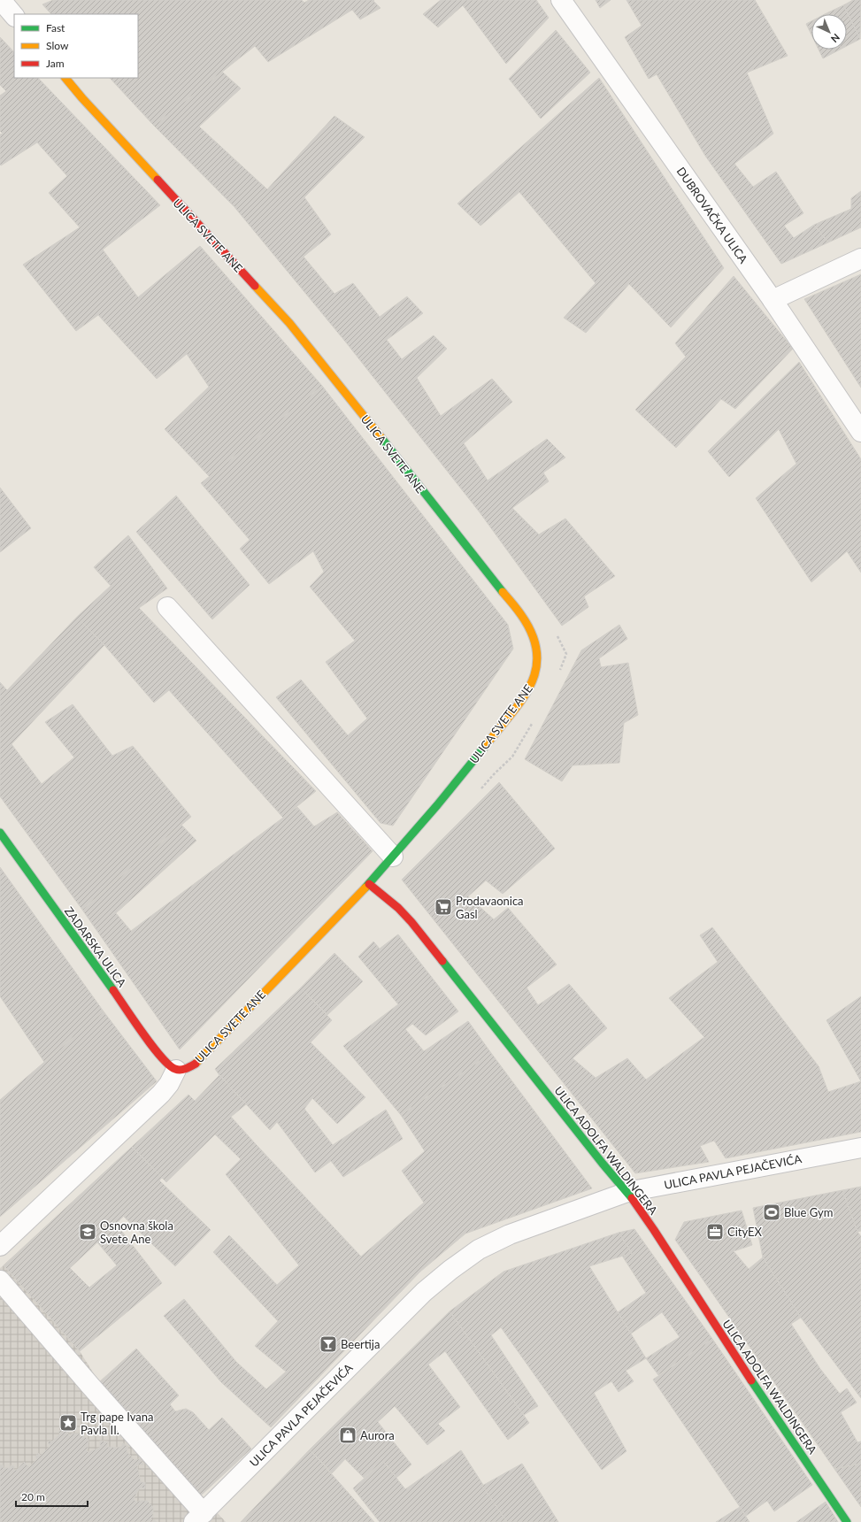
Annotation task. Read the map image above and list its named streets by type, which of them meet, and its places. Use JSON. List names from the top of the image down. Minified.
{"streets":{"street":["DUBROVAČKA ULICA","ULICA SVETE ANE","ZADARSKA ULICA","ULICA ADOLFA WALDINGERA","ULICA PAVLA PEJAČEVIĆA"]},"crossings":[["ULICA SVETE ANE","ZADARSKA ULICA"],["ULICA SVETE ANE","ULICA ADOLFA WALDINGERA"],["ULICA ADOLFA WALDINGERA","ULICA PAVLA PEJAČEVIĆA"]],"places":{"supermarket":["Prodavaonica Gasl"],"sports":["Blue Gym"],"school or university":["Osnovna škola Svete Ane"],"office":["CityEX"],"bar":["Beertija"],"place":["Trg pape Ivana Pavla II."],"shop":["Aurora"]},"legend":["Fast","Slow","Jam"],"scale_bar":"20 m","north":"bottom right"}
